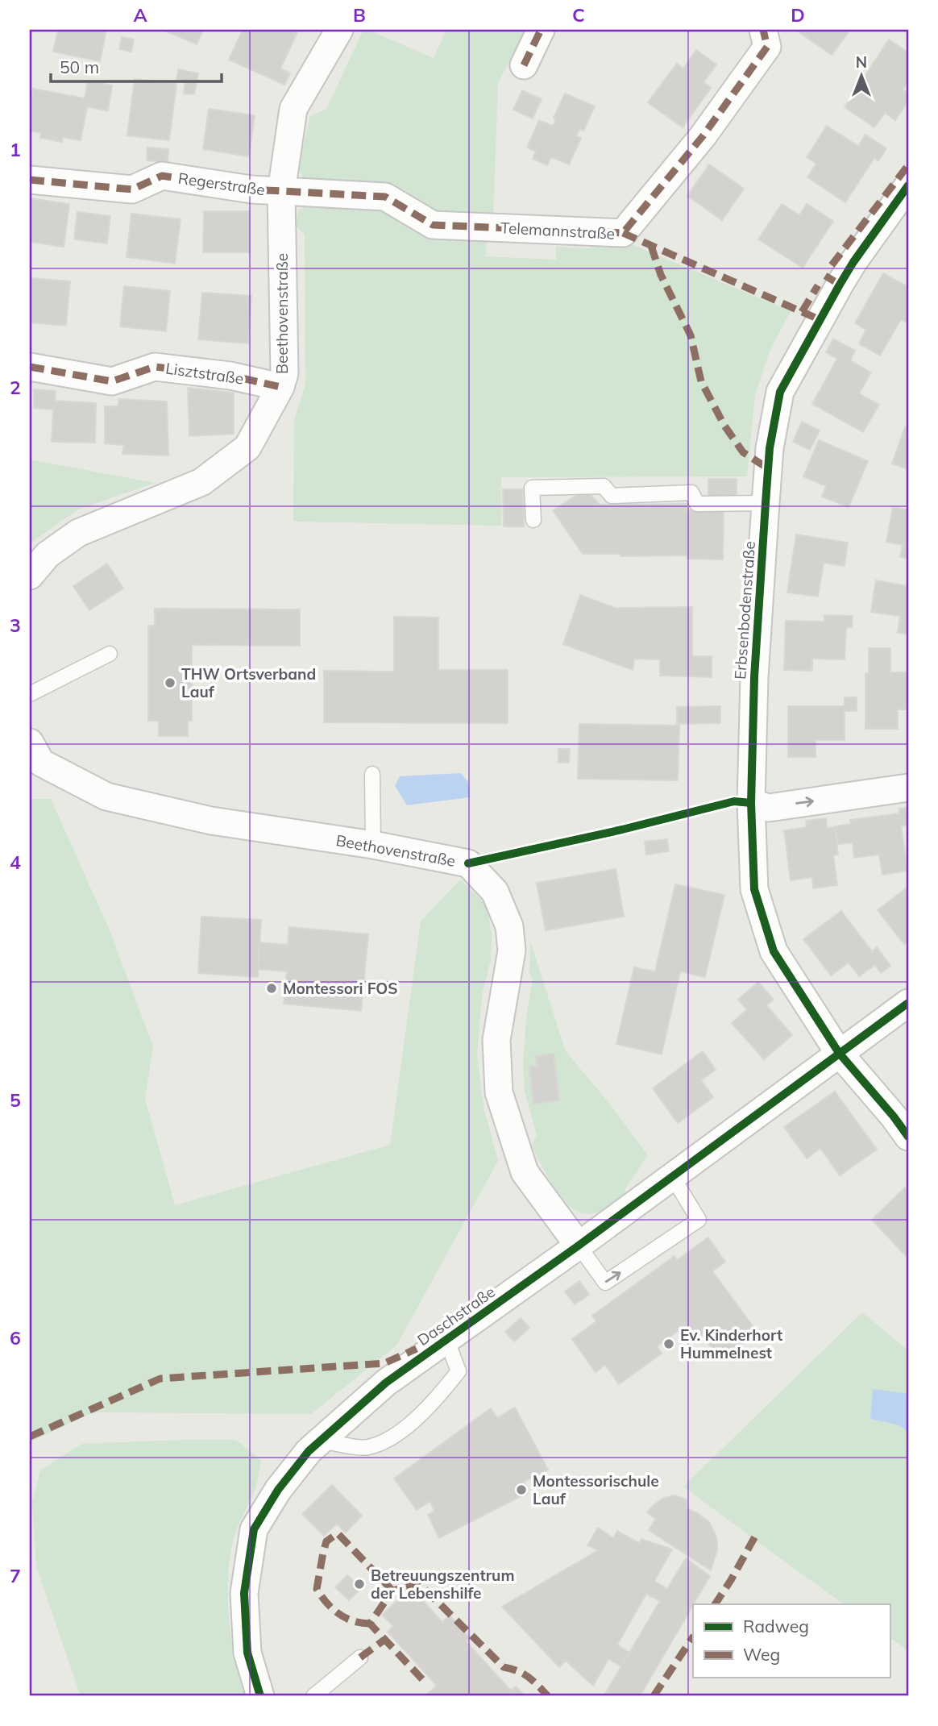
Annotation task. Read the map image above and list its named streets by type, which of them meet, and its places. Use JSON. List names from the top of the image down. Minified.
{"streets":{"street":["Regerstraße","Telemannstraße","Beethovenstraße","Lisztstraße","Erbsenbodenstraße","Daschstraße"]},"crossings":[["Regerstraße","Telemannstraße"],["Regerstraße","Beethovenstraße"],["Telemannstraße","Beethovenstraße"],["Beethovenstraße","Lisztstraße"],["Beethovenstraße","Daschstraße"],["Erbsenbodenstraße","Daschstraße"]],"places":["THW Ortsverband Lauf","Montessori FOS","Ev. Kinderhort Hummelnest","Montessorischule Lauf","Betreuungszentrum der Lebenshilfe"],"legend":["Radweg","Weg"],"scale_bar":"50 m","north":"top","grid":{"columns":["A","B","C","D"],"rows":["1","2","3","4","5","6","7"]}}
